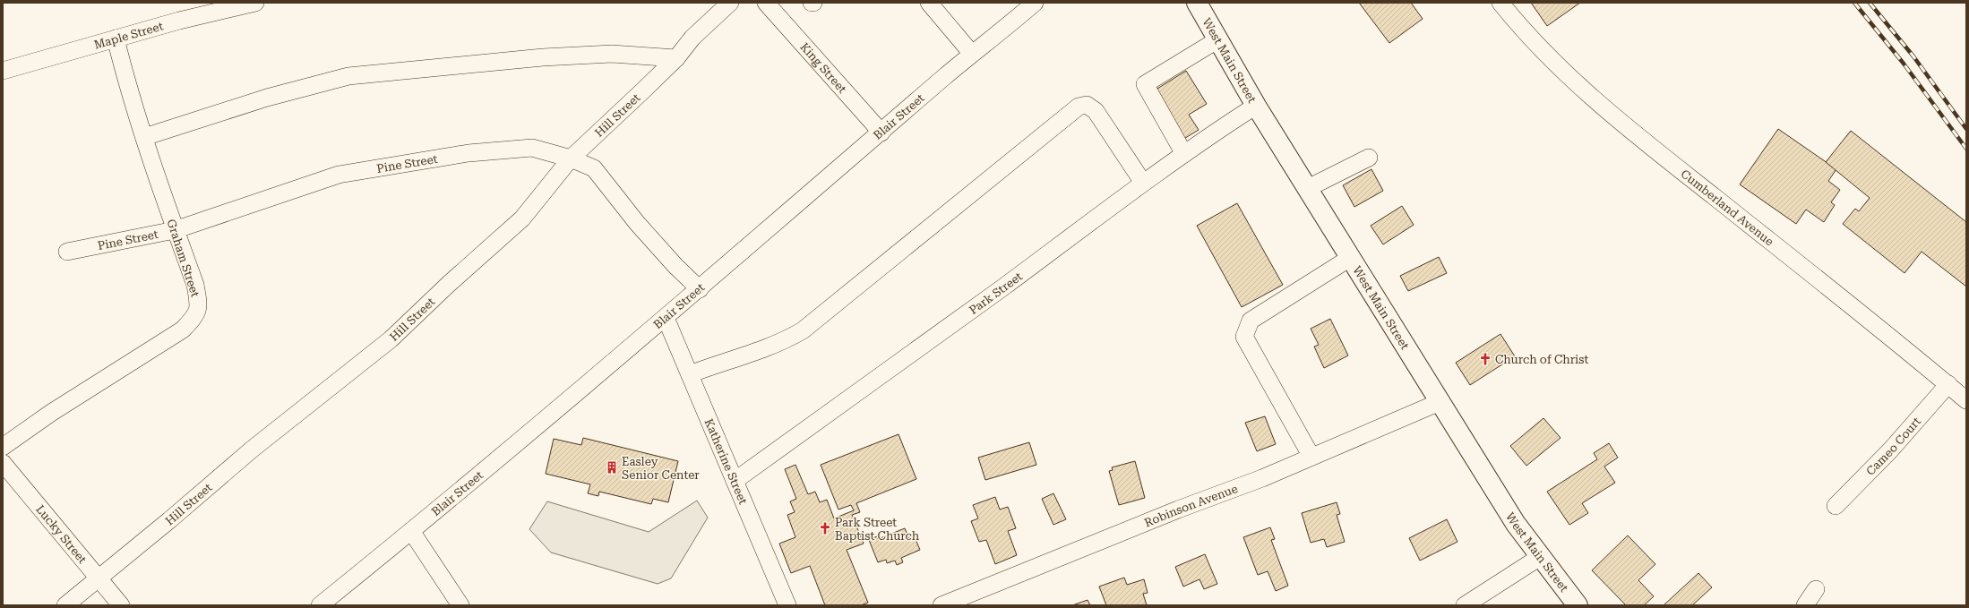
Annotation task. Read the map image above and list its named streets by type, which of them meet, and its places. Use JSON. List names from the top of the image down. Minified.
{"streets":{"main road":["West Main Street"],"street":["Maple Street","King Street","Hill Street","Blair Street","Pine Street","Cumberland Avenue","Graham Street","Park Street","Cameo Court","Katherine Street","Robinson Avenue","Lucky Street"]},"crossings":[["Maple Street","Graham Street"],["West Main Street","Park Street"],["West Main Street","Robinson Avenue"],["King Street","Blair Street"],["Hill Street","Pine Street"],["Hill Street","Lucky Street"],["Blair Street","Pine Street"],["Blair Street","Katherine Street"],["Pine Street","Graham Street"],["Cumberland Avenue","Cameo Court"],["Park Street","Katherine Street"]],"places":{"church":["Church of Christ","Park Street Baptist Church"],"building":["Easley Senior Center"]}}
